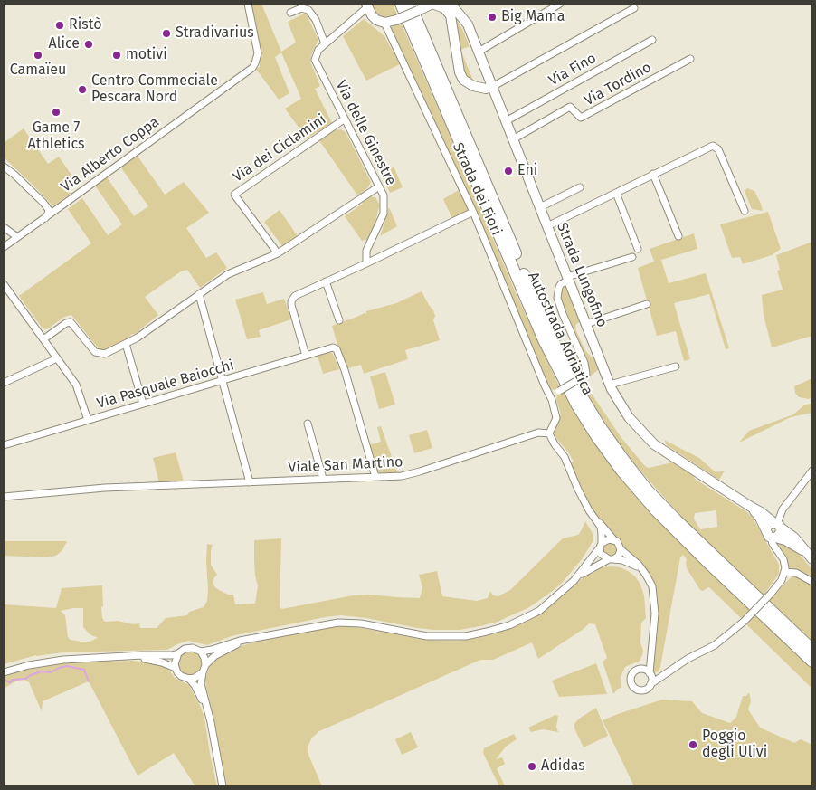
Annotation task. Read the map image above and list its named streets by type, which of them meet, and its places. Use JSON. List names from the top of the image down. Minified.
{"streets":{"highway":["Autostrada Adriatica"],"main road":["Strada dei Fiori","Strada Lungofino"],"street":["Via Fino","Via Tordino","Via delle Ginestre","Via dei Ciclamini","Via Alberto Coppa","Via Pasquale Baiocchi","Viale San Martino"]},"crossings":[["Via Fino","Strada Lungofino"],["Via Tordino","Strada Lungofino"],["Via delle Ginestre","Via dei Ciclamini"],["Via delle Ginestre","Strada dei Fiori"],["Via Pasquale Baiocchi","Viale San Martino"]],"places":["Big Mama","Ristò","Stradivarius","Alice","Camaïeu","motivi","Centro Commeciale Pescara Nord","Game 7 Athletics","Eni","Poggio degli Ulivi","Adidas"]}
